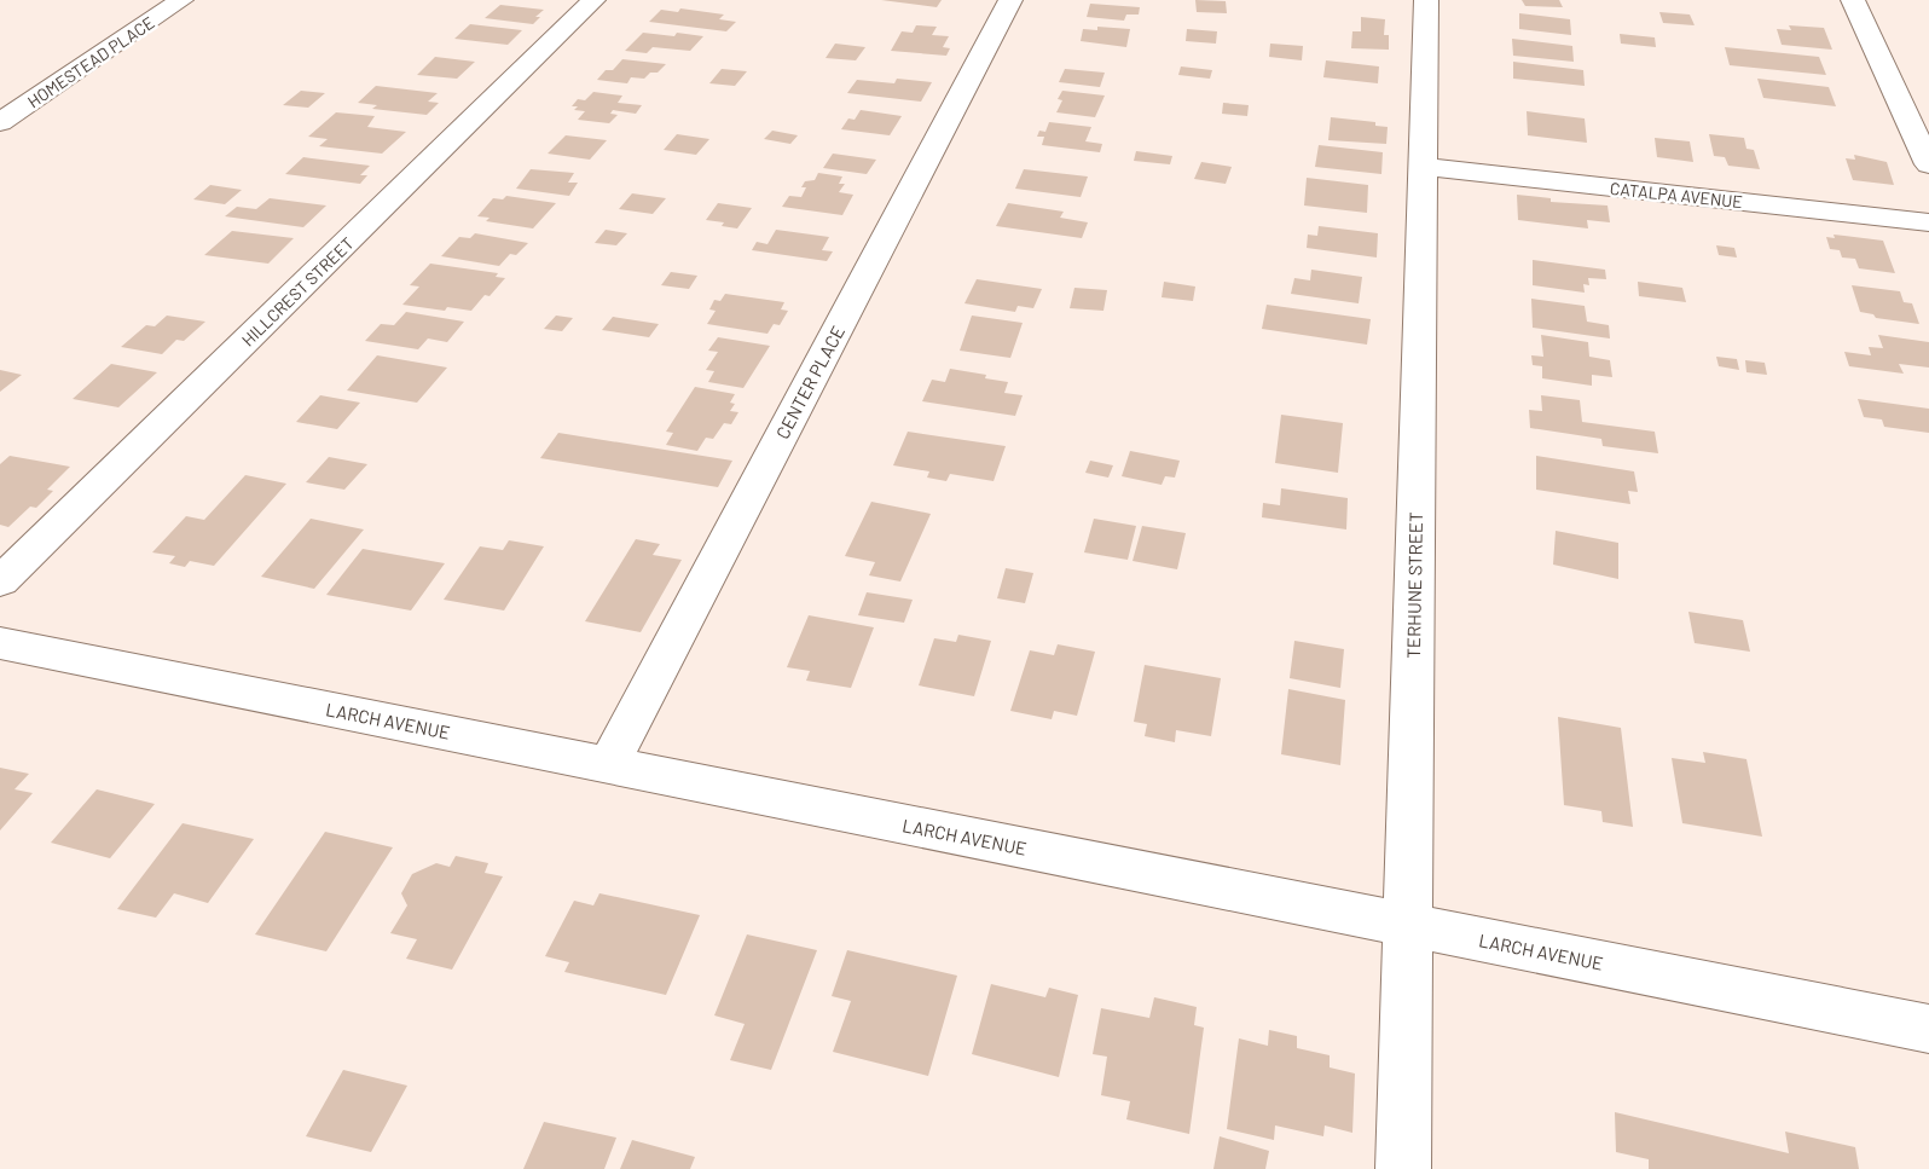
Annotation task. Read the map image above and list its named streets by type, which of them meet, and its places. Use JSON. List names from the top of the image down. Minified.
{"streets":{"street":["HOMESTEAD PLACE","CATALPA AVENUE","HILLCREST STREET","CENTER PLACE","TERHUNE STREET","LARCH AVENUE"]},"crossings":[["CATALPA AVENUE","TERHUNE STREET"],["CENTER PLACE","LARCH AVENUE"],["TERHUNE STREET","LARCH AVENUE"]]}
